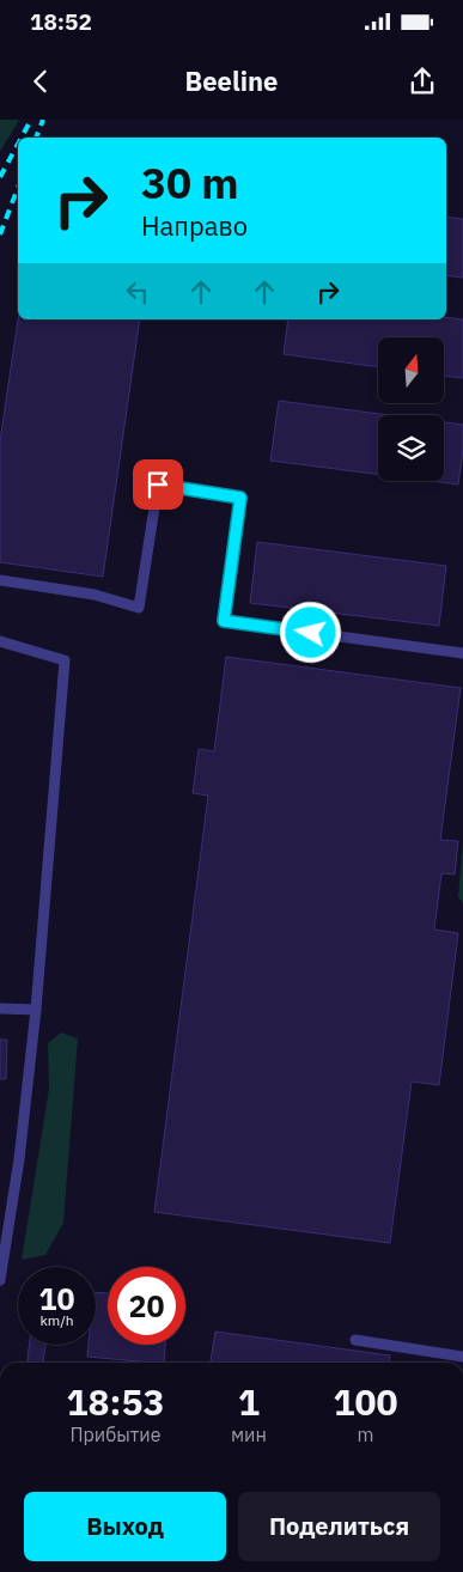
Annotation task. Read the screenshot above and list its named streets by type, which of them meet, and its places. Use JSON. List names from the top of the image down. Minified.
{"north":"top","page":{"status":"18:52","header":"Beeline","turn":["30 m","Направо"],"speed":"10 km/h","limit":"20","eta":["18:53","Прибытие","1","мин","100","m"],"buttons":["Выход","Поделиться"]}}
